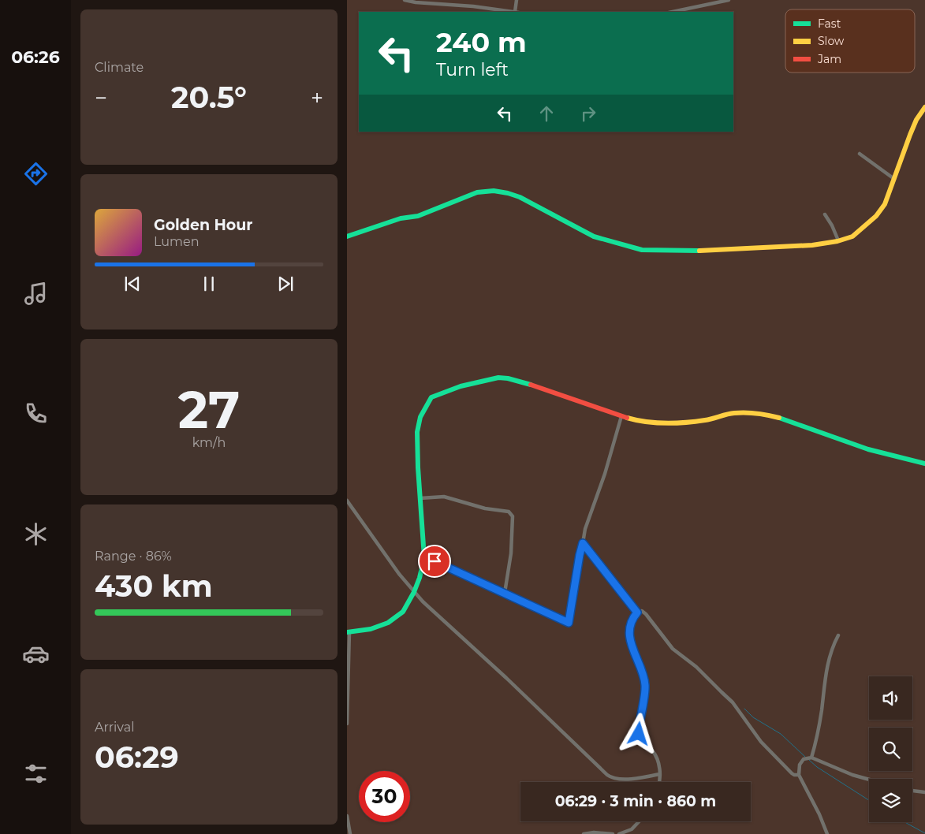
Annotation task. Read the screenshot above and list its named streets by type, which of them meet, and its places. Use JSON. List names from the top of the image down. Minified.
{"legend":["Fast","Slow","Jam"],"page":{"tabs":"06:26","tile":["Climate",["27","km/h"],["Range · 86%","430 km"],["Arrival","06:29"]],"turn":["240 m","Turn left"],"heat":["−","20.5°","+"],"song":["Golden Hour","Lumen"],"limit":"30","trip":"06:29 · 3 min · 860 m"}}
